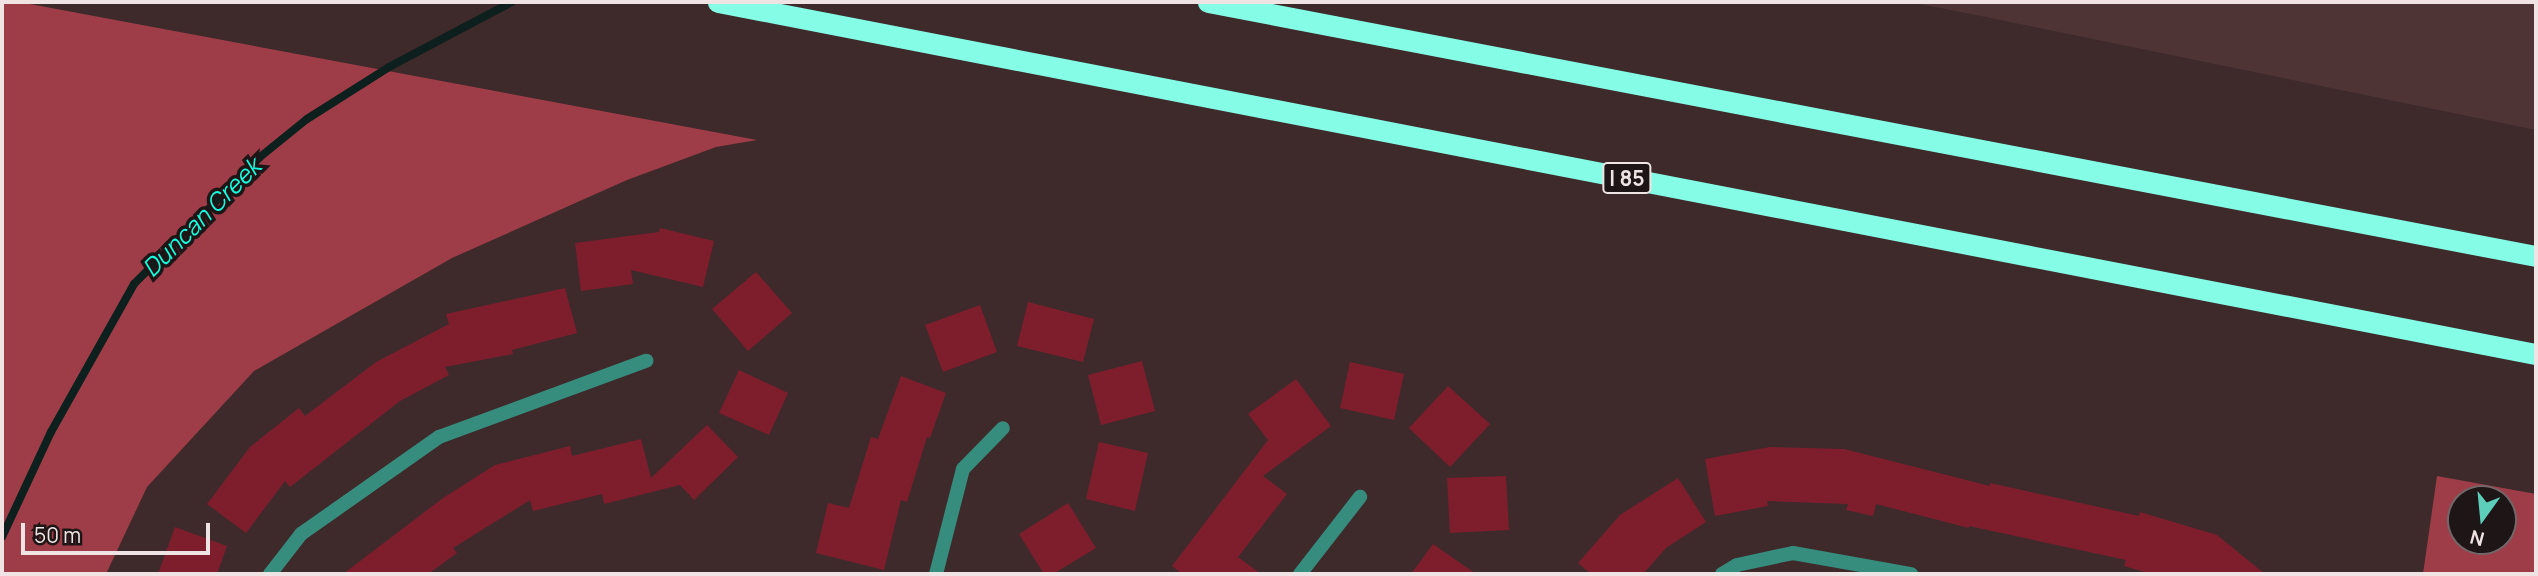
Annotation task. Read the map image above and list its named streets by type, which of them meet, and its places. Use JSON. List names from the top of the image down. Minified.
{"streets":{"highway":["I 85"]},"water":["Duncan Creek"],"scale_bar":"50 m","north":"bottom"}
